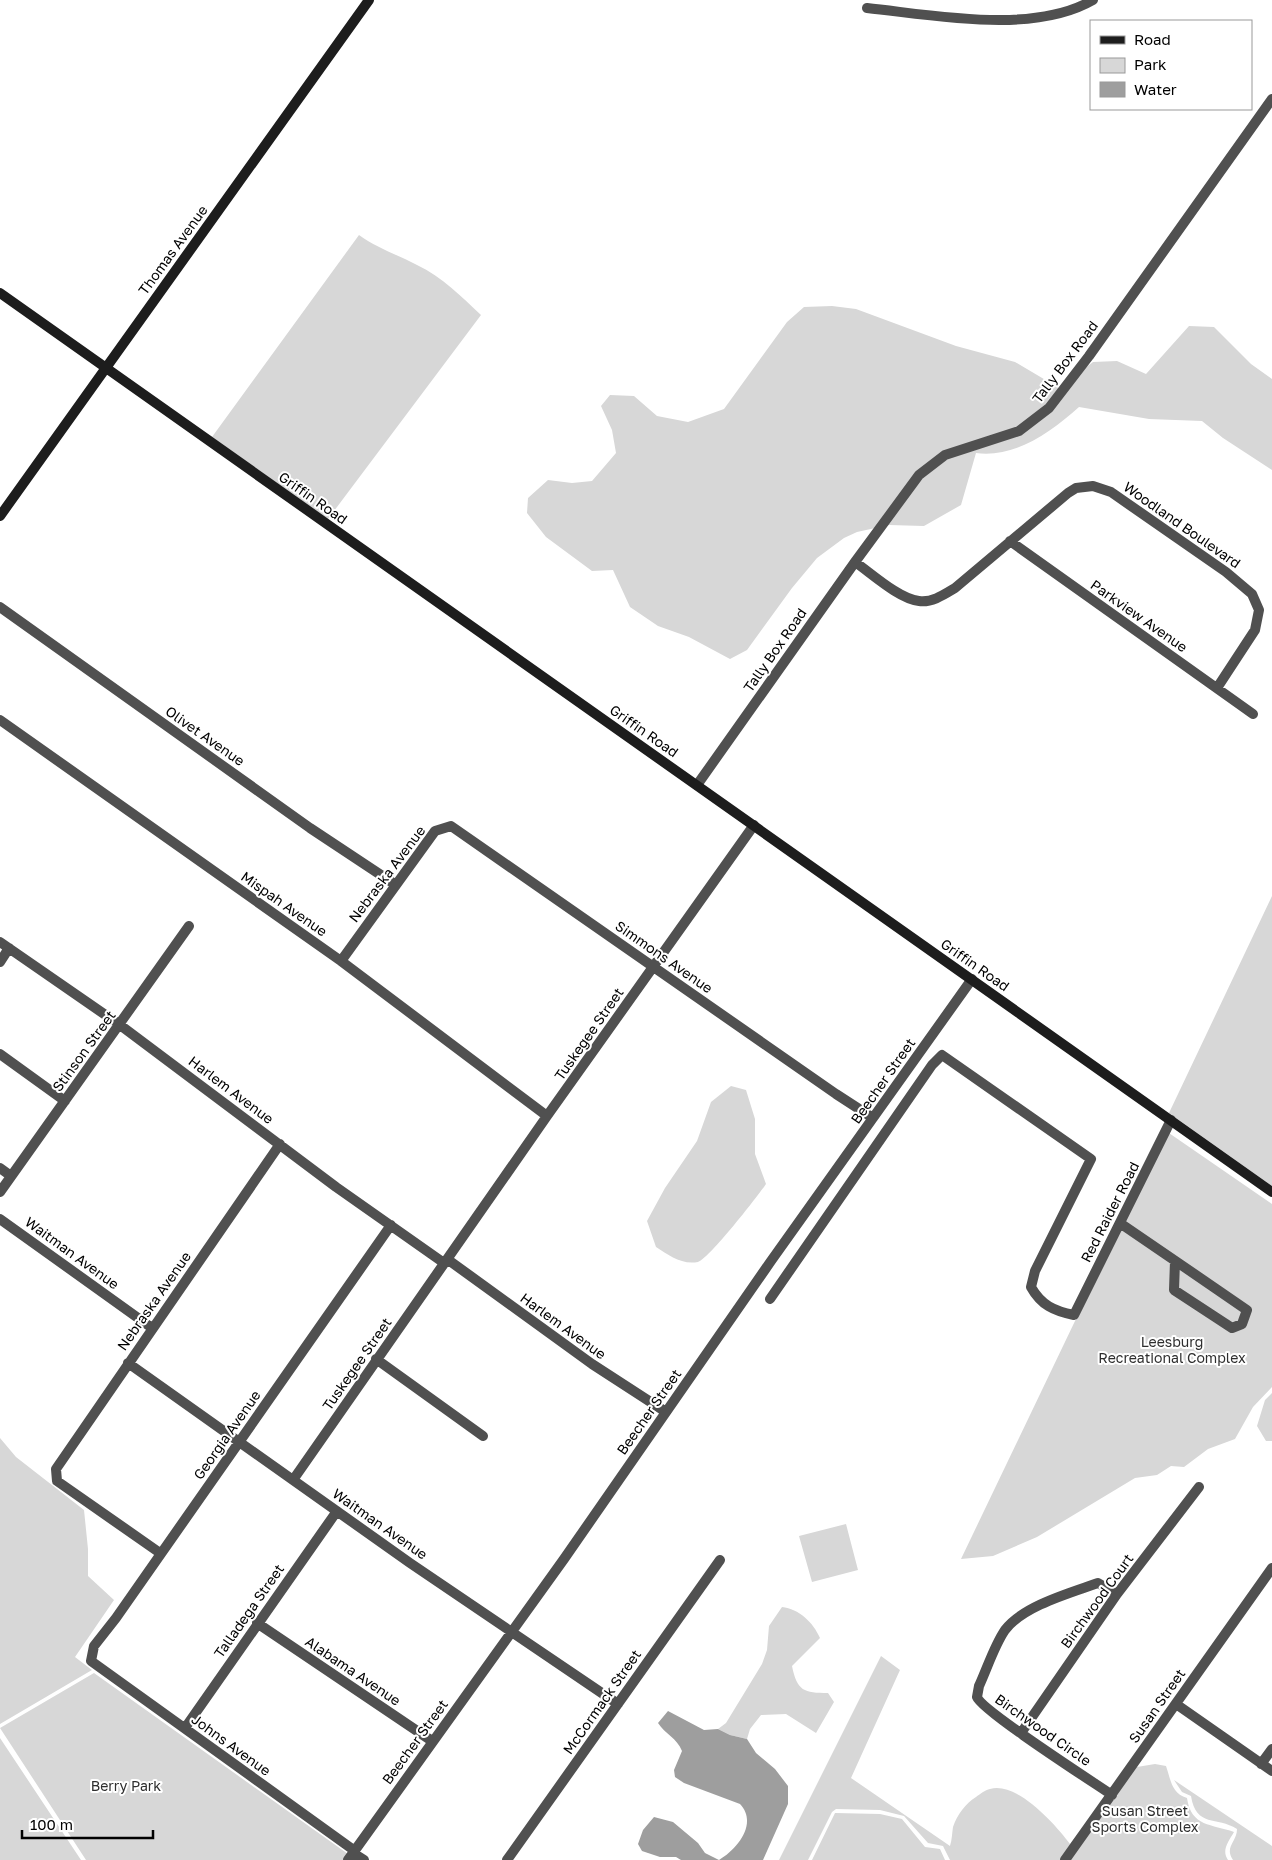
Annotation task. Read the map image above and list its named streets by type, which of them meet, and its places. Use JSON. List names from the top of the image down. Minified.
{"streets":{"street":["Thomas Avenue","Tally Box Road","Griffin Road","Woodland Boulevard","Parkview Avenue","Olivet Avenue","Nebraska Avenue","Mispah Avenue","Simmons Avenue","Tuskegee Street","Stinson Street","Beecher Street","Harlem Avenue","Red Raider Road","Waitman Avenue","Georgia Avenue","Birchwood Court","Talladega Street","Alabama Avenue","McCormack Street","Susan Street","Birchwood Circle","Johns Avenue"]},"crossings":[["Thomas Avenue","Griffin Road"],["Tally Box Road","Griffin Road"],["Tally Box Road","Woodland Boulevard"],["Griffin Road","Tuskegee Street"],["Griffin Road","Beecher Street"],["Griffin Road","Red Raider Road"],["Woodland Boulevard","Parkview Avenue"],["Olivet Avenue","Nebraska Avenue"],["Nebraska Avenue","Mispah Avenue"],["Nebraska Avenue","Simmons Avenue"],["Nebraska Avenue","Harlem Avenue"],["Nebraska Avenue","Waitman Avenue"],["Nebraska Avenue","Georgia Avenue"],["Mispah Avenue","Tuskegee Street"],["Simmons Avenue","Tuskegee Street"],["Simmons Avenue","Beecher Street"],["Tuskegee Street","Harlem Avenue"],["Tuskegee Street","Waitman Avenue"],["Stinson Street","Harlem Avenue"],["Beecher Street","Harlem Avenue"],["Beecher Street","Waitman Avenue"],["Beecher Street","Alabama Avenue"],["Beecher Street","Johns Avenue"],["Harlem Avenue","Georgia Avenue"],["Waitman Avenue","Georgia Avenue"],["Waitman Avenue","Talladega Street"],["Waitman Avenue","McCormack Street"],["Georgia Avenue","Johns Avenue"],["Birchwood Court","Birchwood Circle"],["Talladega Street","Alabama Avenue"],["Talladega Street","Johns Avenue"],["Susan Street","Birchwood Circle"]],"parks":["Leesburg Recreational Complex","Berry Park","Susan Street Sports Complex"],"legend":["Road","Park","Water"],"scale_bar":"100 m"}
